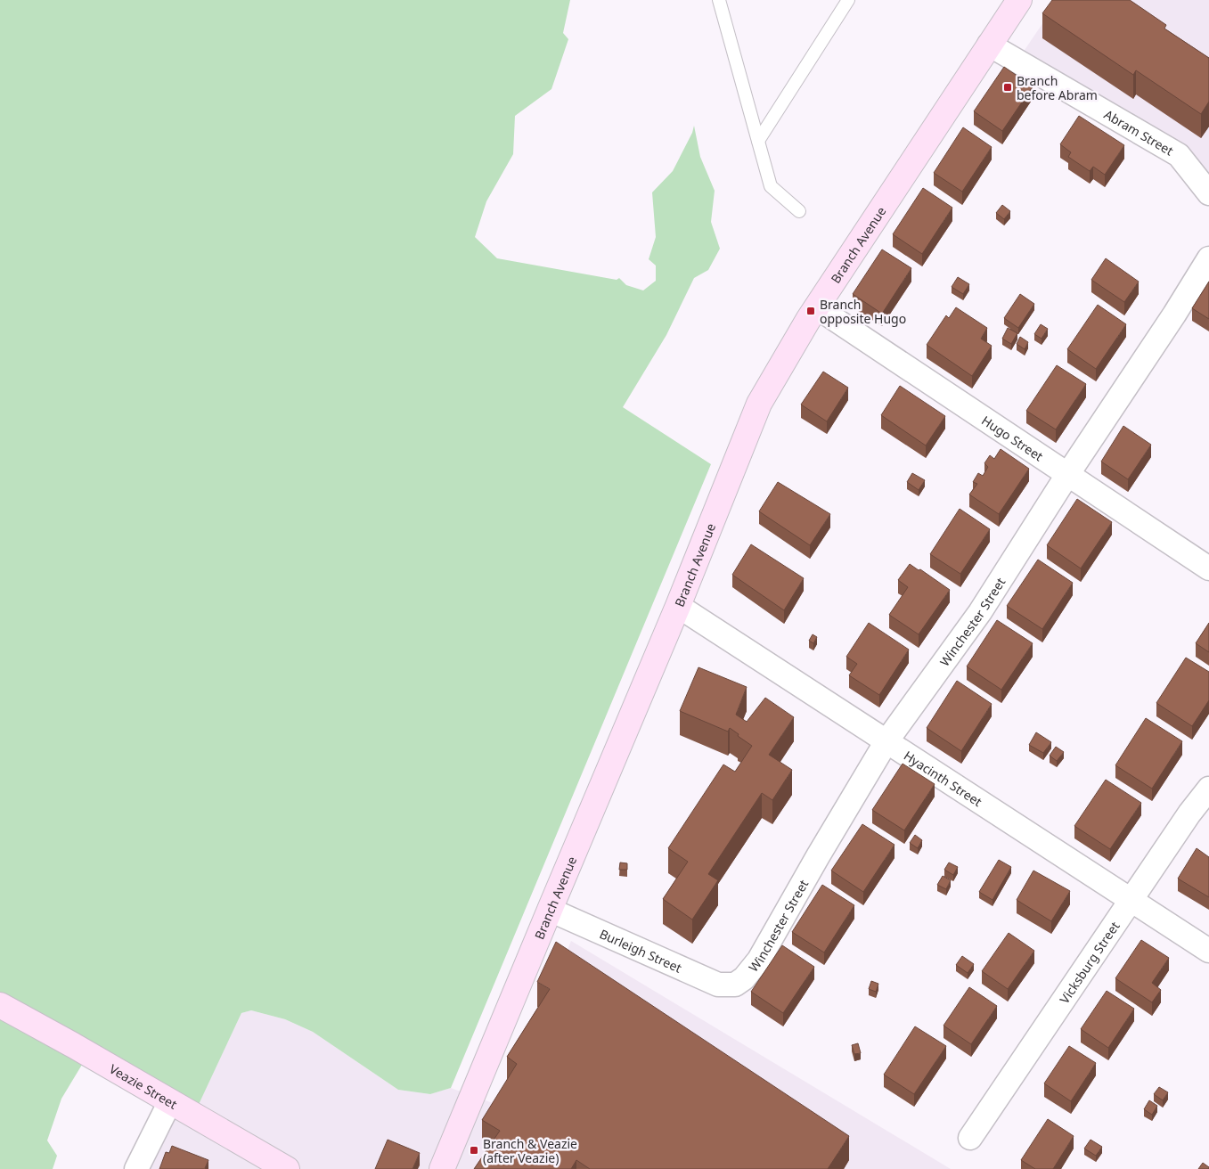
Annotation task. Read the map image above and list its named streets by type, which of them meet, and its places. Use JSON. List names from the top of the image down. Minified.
{"streets":{"main road":["Branch Avenue","Veazie Street"],"street":["Abram Street","Hugo Street","Winchester Street","Hyacinth Street","Burleigh Street","Vicksburg Street"]},"crossings":[["Abram Street","Branch Avenue"],["Branch Avenue","Hugo Street"],["Branch Avenue","Hyacinth Street"],["Branch Avenue","Burleigh Street"],["Hugo Street","Winchester Street"],["Winchester Street","Hyacinth Street"],["Winchester Street","Burleigh Street"],["Hyacinth Street","Vicksburg Street"]],"places":{"transit":["Branch before Abram","Branch opposite Hugo","Branch & Veazie (after Veazie)"]}}
